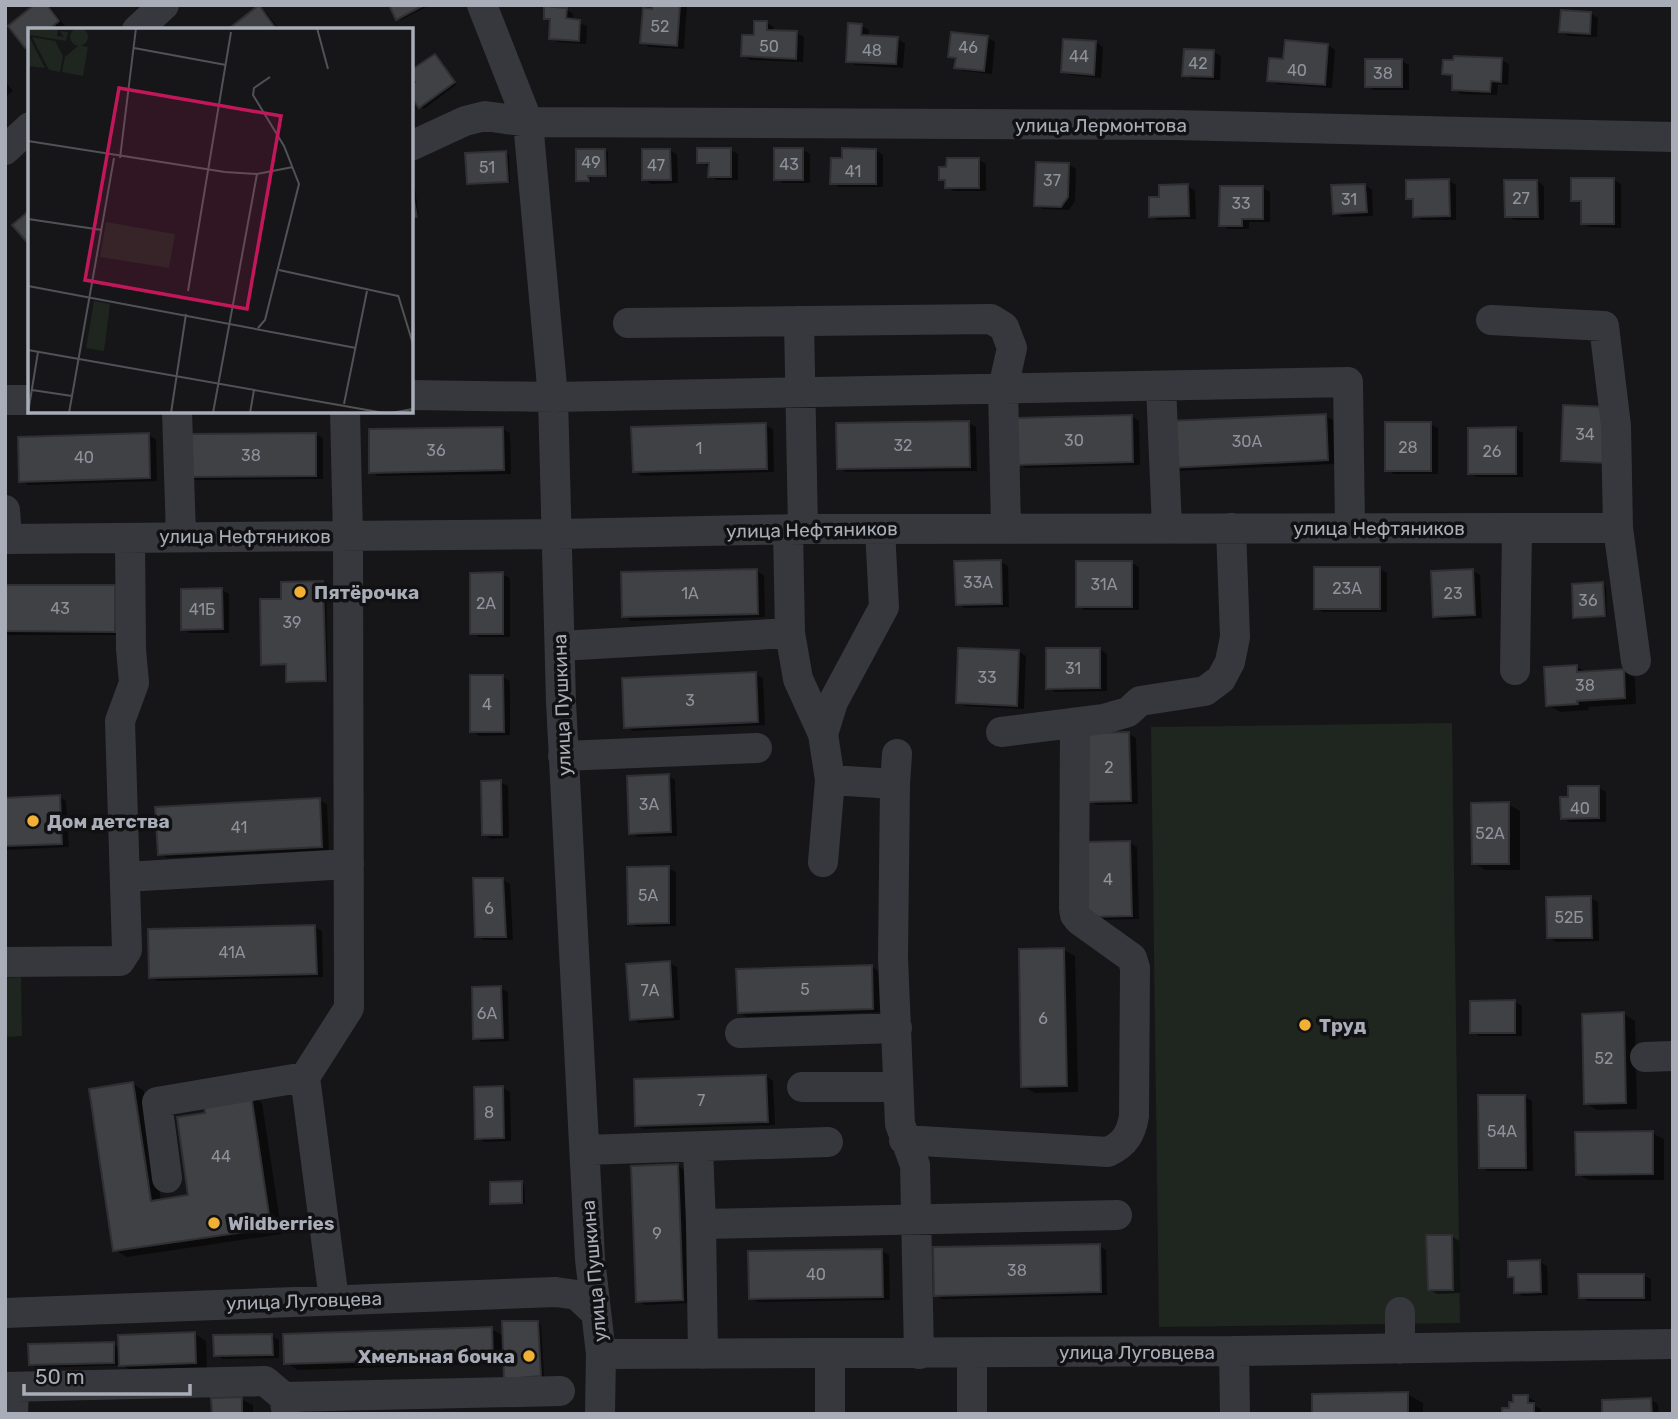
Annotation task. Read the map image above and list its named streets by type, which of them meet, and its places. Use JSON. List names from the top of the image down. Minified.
{"streets":{"street":["улица Лермонтова","улица Нефтяников","улица Пушкина","улица Луговцева"]},"crossings":[["улица Лермонтова","улица Пушкина"],["улица Нефтяников","улица Пушкина"],["улица Пушкина","улица Луговцева"]],"places":["Пятёрочка","Дом детства","Труд","Wildberries","Хмельная бочка"],"house_numbers":["52","50","46","48","44","42","40","38","49","43","47","51","41","37","27","31","33","34","30","30А","32","28","1","36","26","38","40","33А","31А","23А","1А","23","36","2А","43","41Б","39","31","33","38","3","4","2","3А","40","41","52А","4","5А","6","52Б","41А","5","7А","6А","6","52","7","8","54А","44","9","38","40"],"scale_bar":"50 m"}
